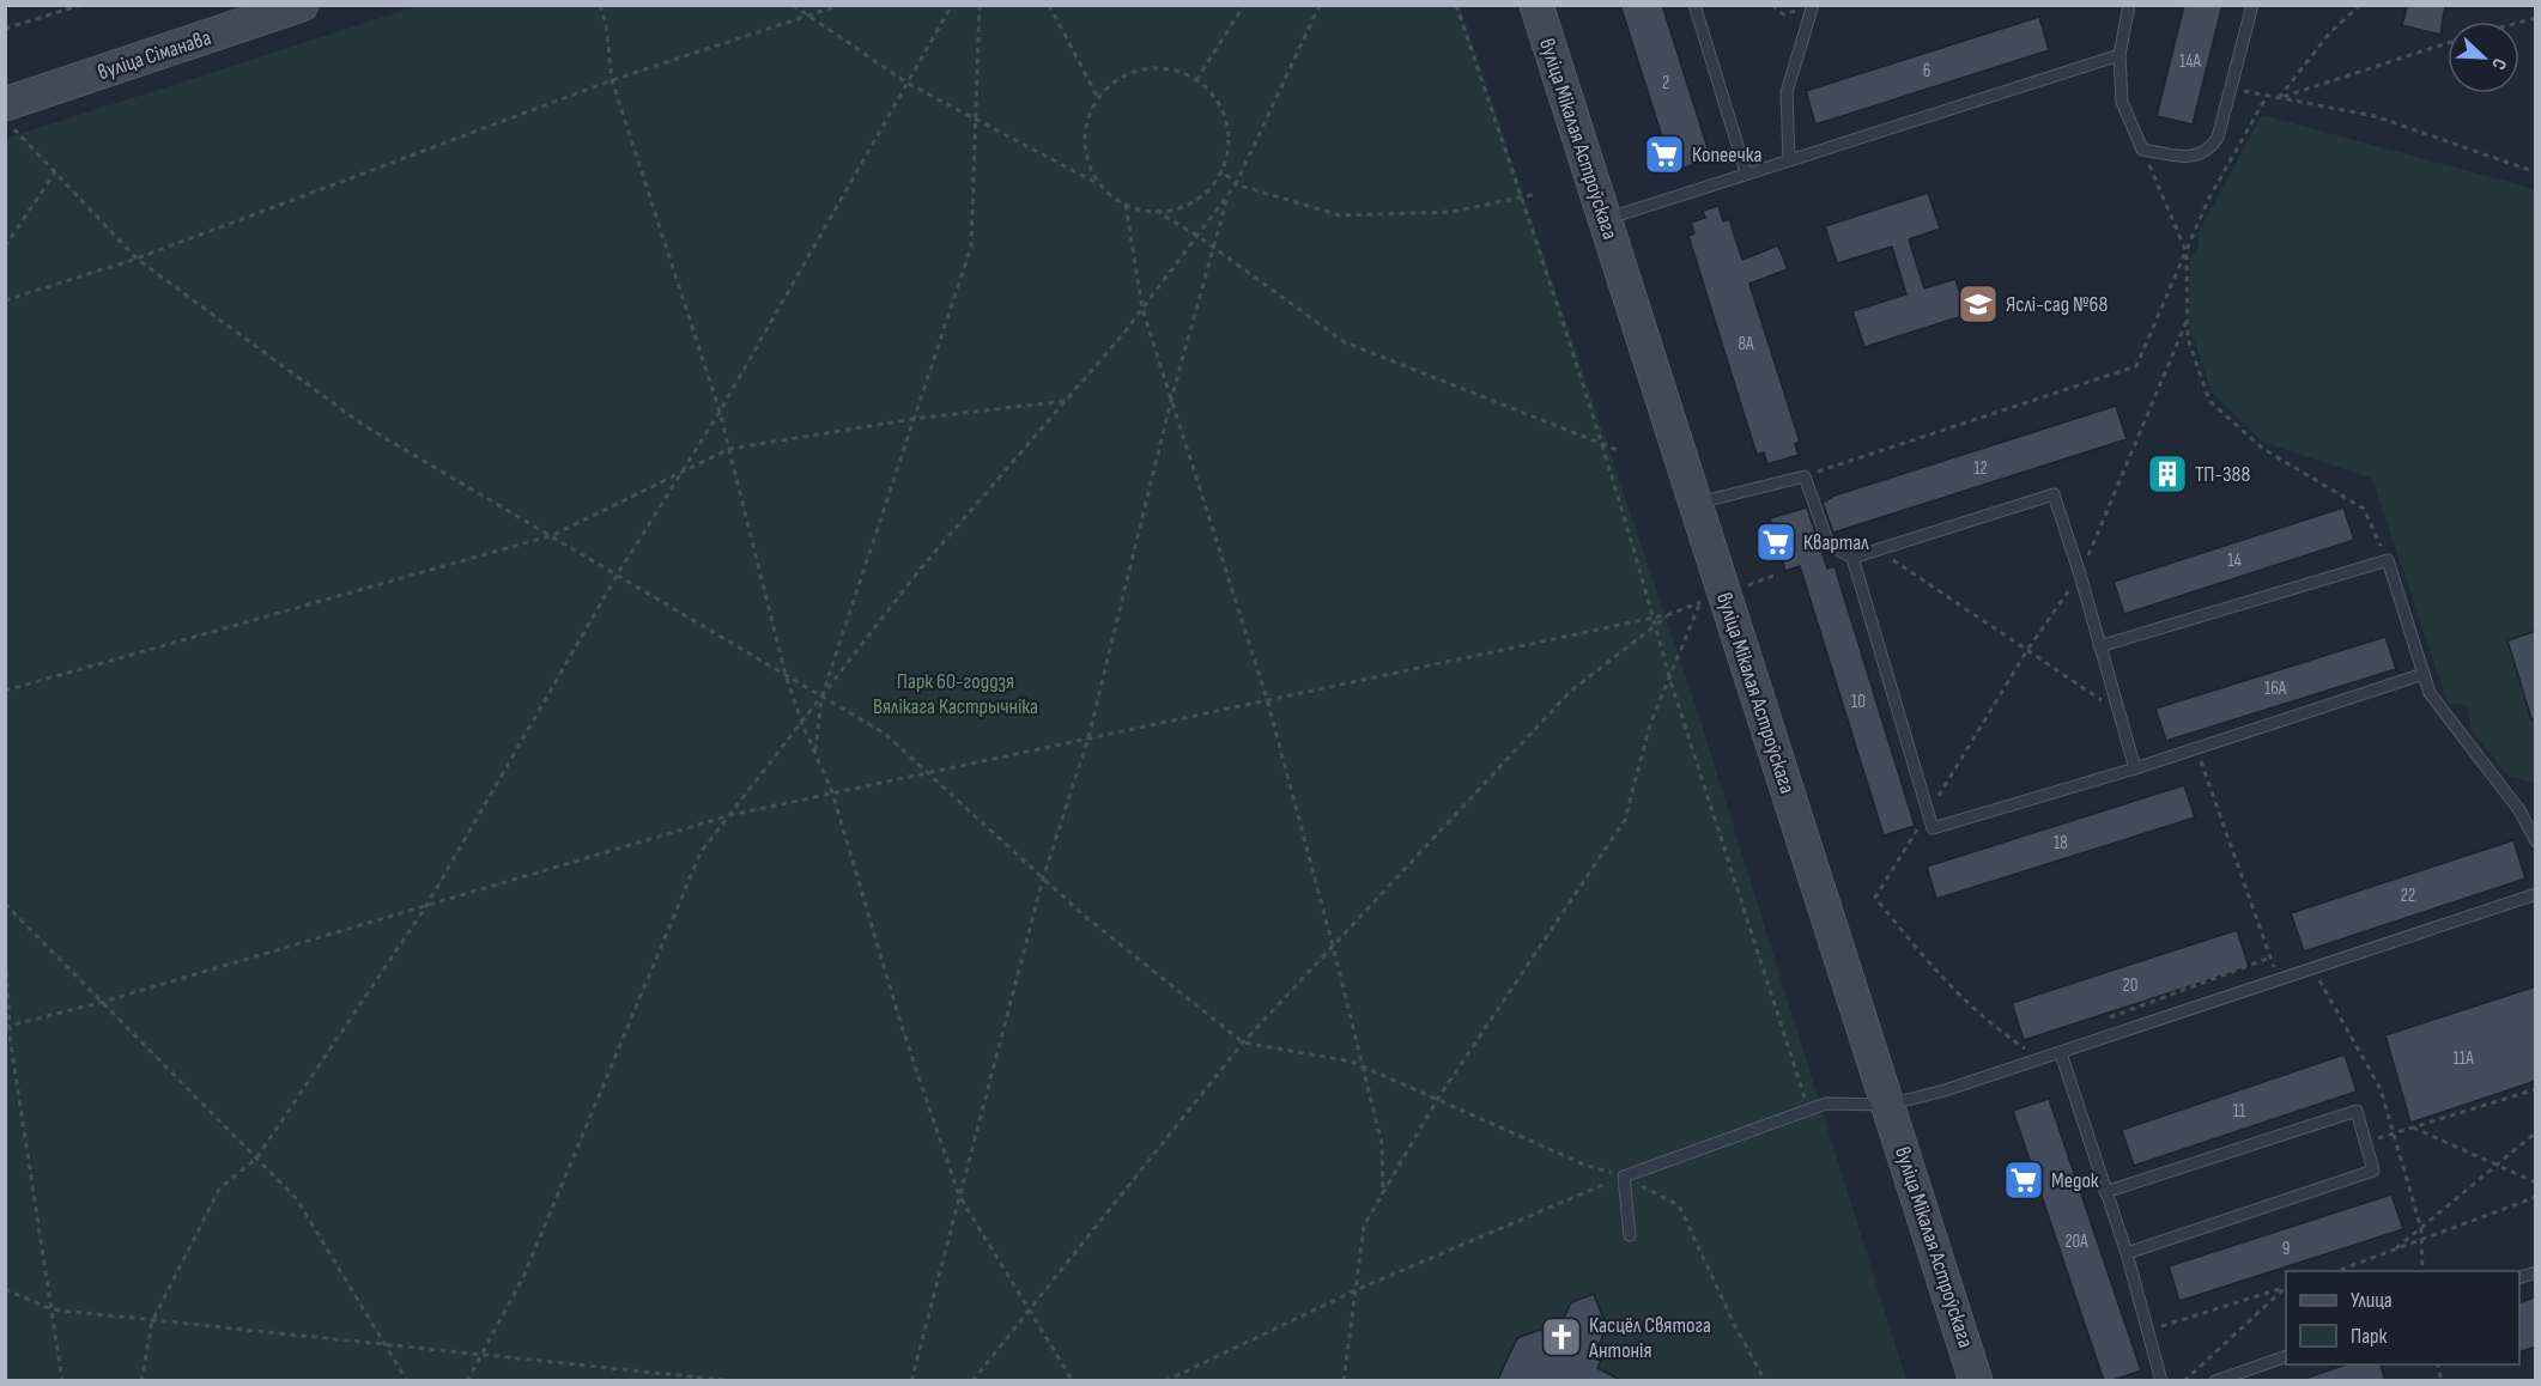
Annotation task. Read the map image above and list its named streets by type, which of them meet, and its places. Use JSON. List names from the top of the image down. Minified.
{"streets":{"main road":["вуліца Сіманава","вуліца Мікалая Астроўскага"]},"parks":["Парк 60-годдзя Вялікага Кастрычніка"],"places":{"supermarket":["Копеечка","Квартал","Медок"],"school or university":["Яслі-сад №68"],"building":["ТП-388"],"church":["Касцёл Святога Антонія"]},"house_numbers":["14А","6","2","8А","12","14","16А","10","18","22","20","11А","11","20А","9"],"legend":["Улица","Парк"],"north":"bottom right"}
